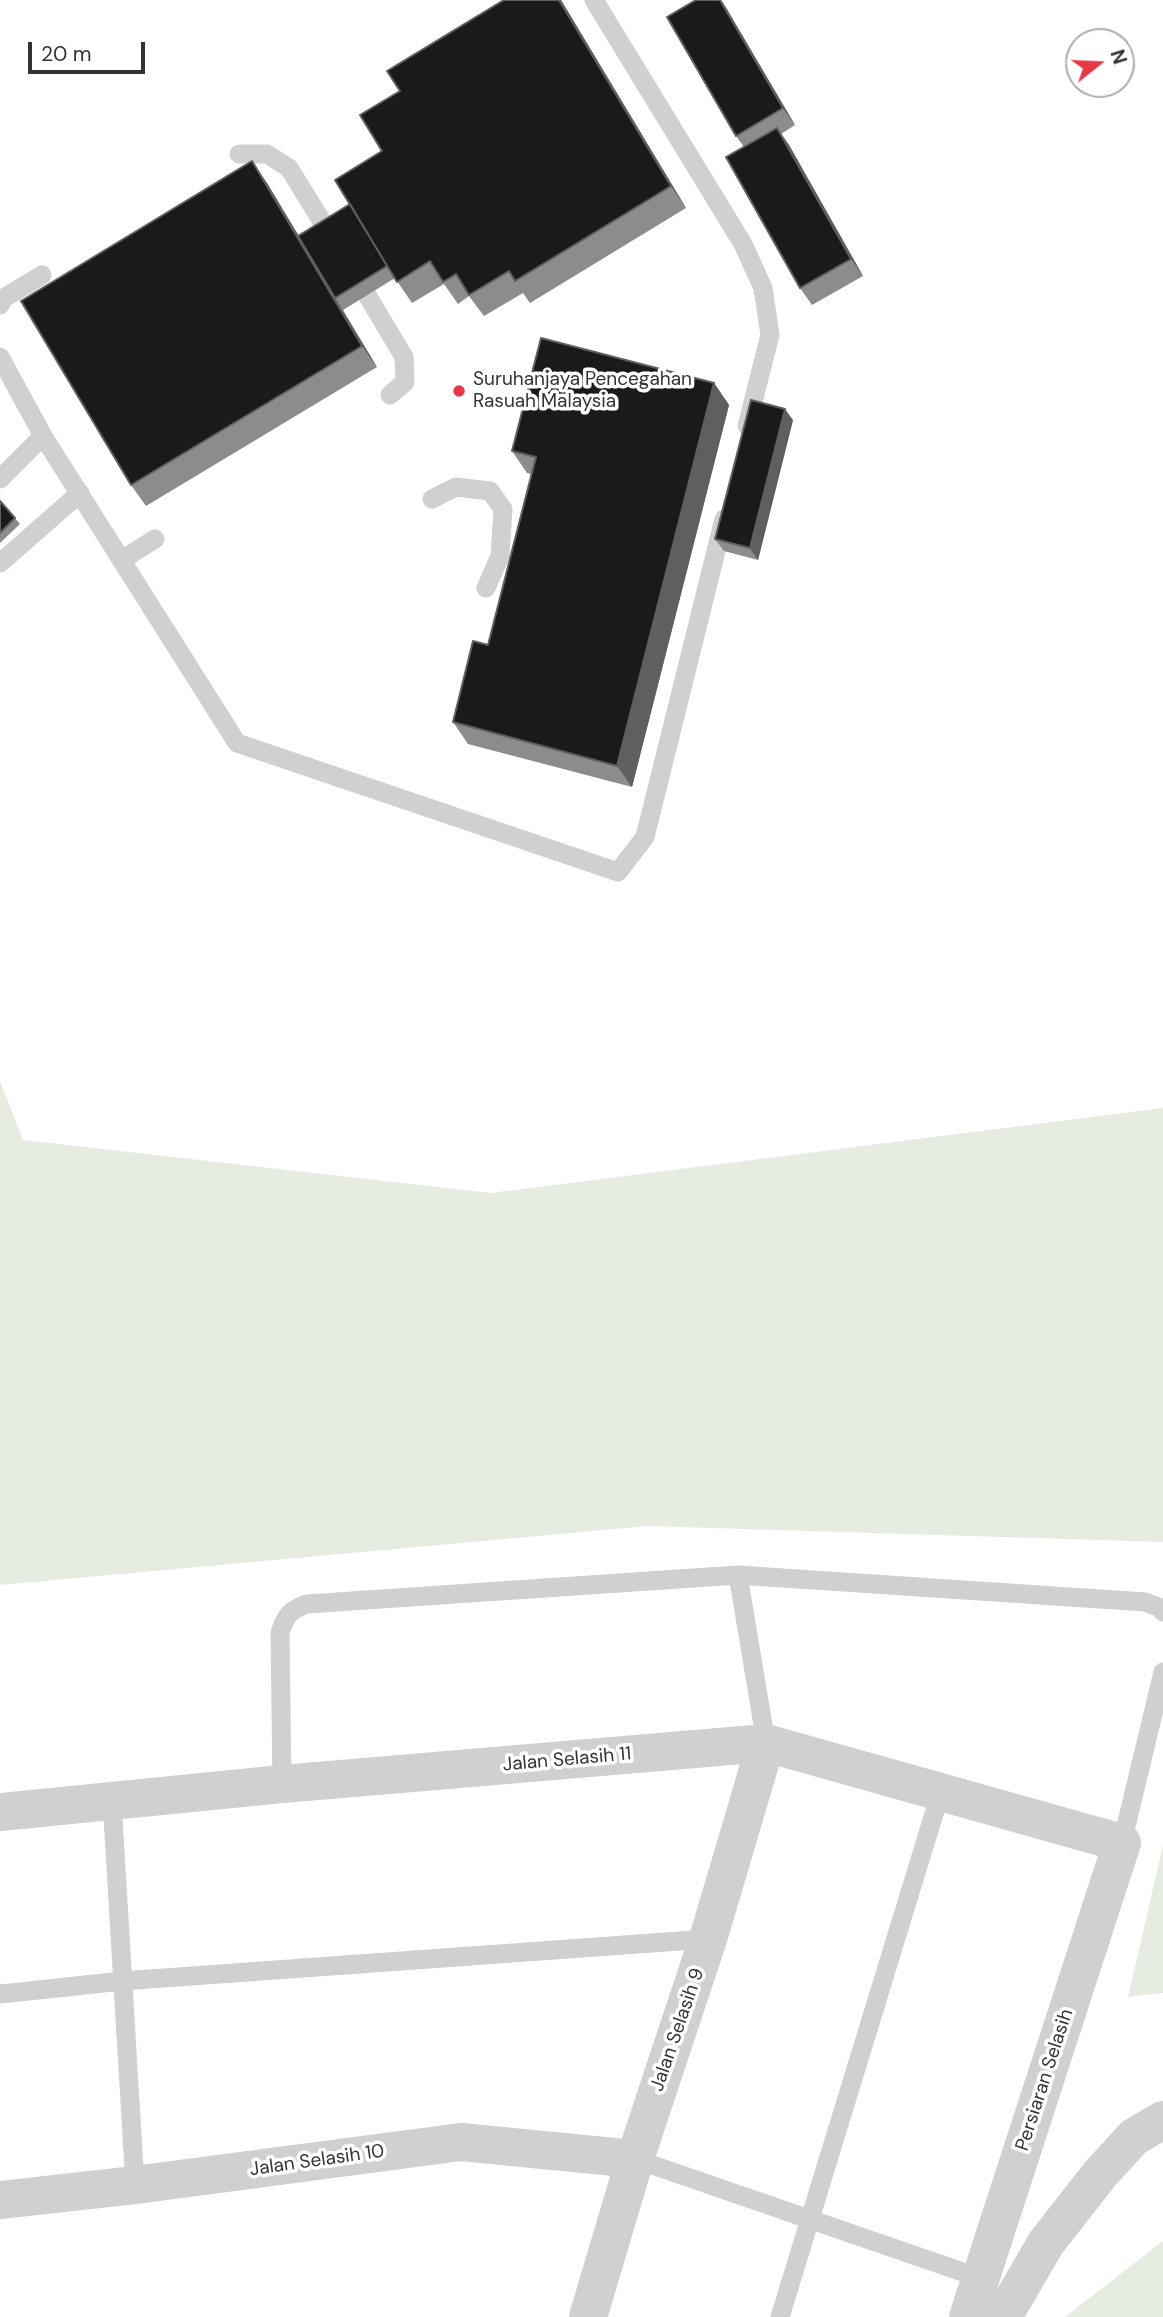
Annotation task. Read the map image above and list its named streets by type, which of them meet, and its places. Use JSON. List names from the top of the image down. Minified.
{"streets":{"street":["Jalan Selasih 11","Jalan Selasih 9","Persiaran Selasih","Jalan Selasih 10"]},"crossings":[["Jalan Selasih 11","Jalan Selasih 9"],["Jalan Selasih 11","Persiaran Selasih"],["Jalan Selasih 9","Jalan Selasih 10"]],"places":["Suruhanjaya Pencegahan Rasuah Malaysia"],"scale_bar":"20 m","north":"right"}
